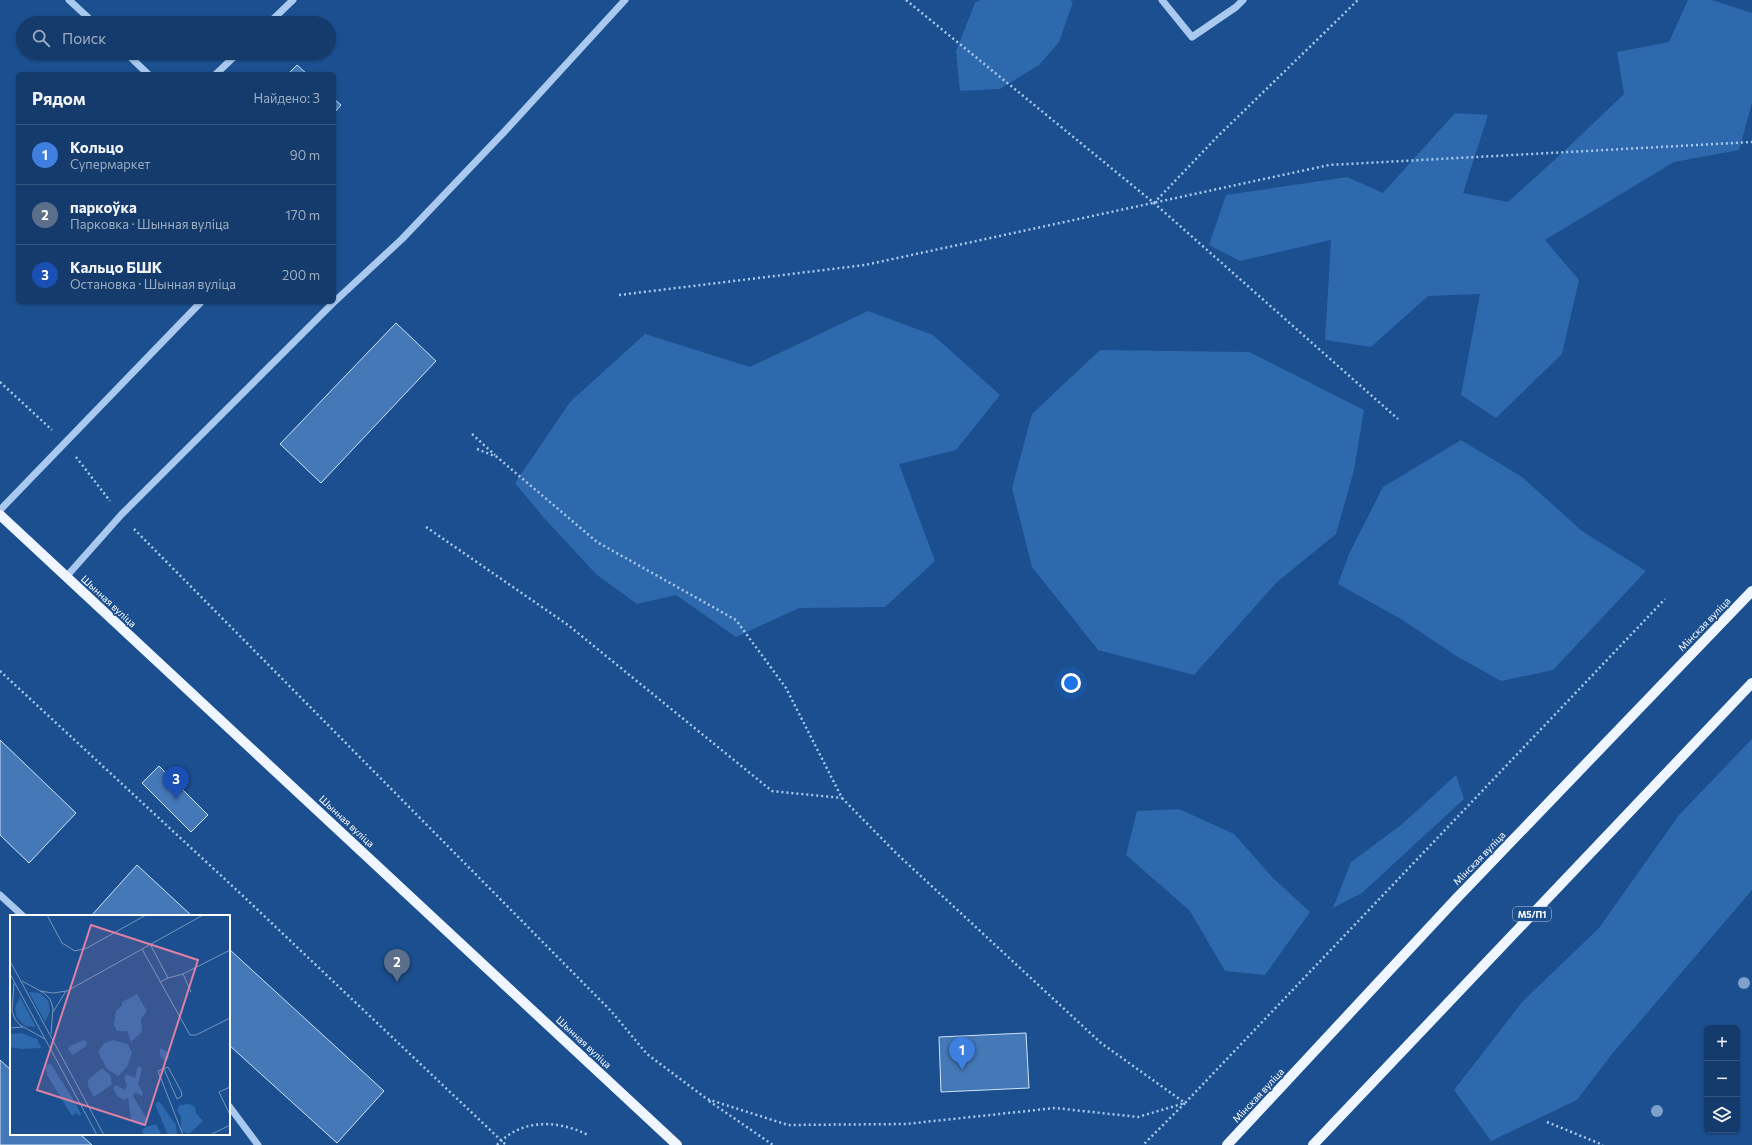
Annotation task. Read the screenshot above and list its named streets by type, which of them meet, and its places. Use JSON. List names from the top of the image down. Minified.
{"streets":{"main road":["Шынная вуліца","Мінская вуліца","М5/П1"]},"page":{"search":"Поиск","heading":["Рядом","Найдено: 3"],"list":[{"mark":"1","name":"Кольцо","note":"Супермаркет","value":"90 m"},{"mark":"2","name":"паркоўка","note":"Парковка · Шынная вуліца","value":"170 m"},{"mark":"3","name":"Кальцо БШК","note":"Остановка · Шынная вуліца","value":"200 m"}],"pins":["3","2","1"],"map_buttons":["+","−"]}}
